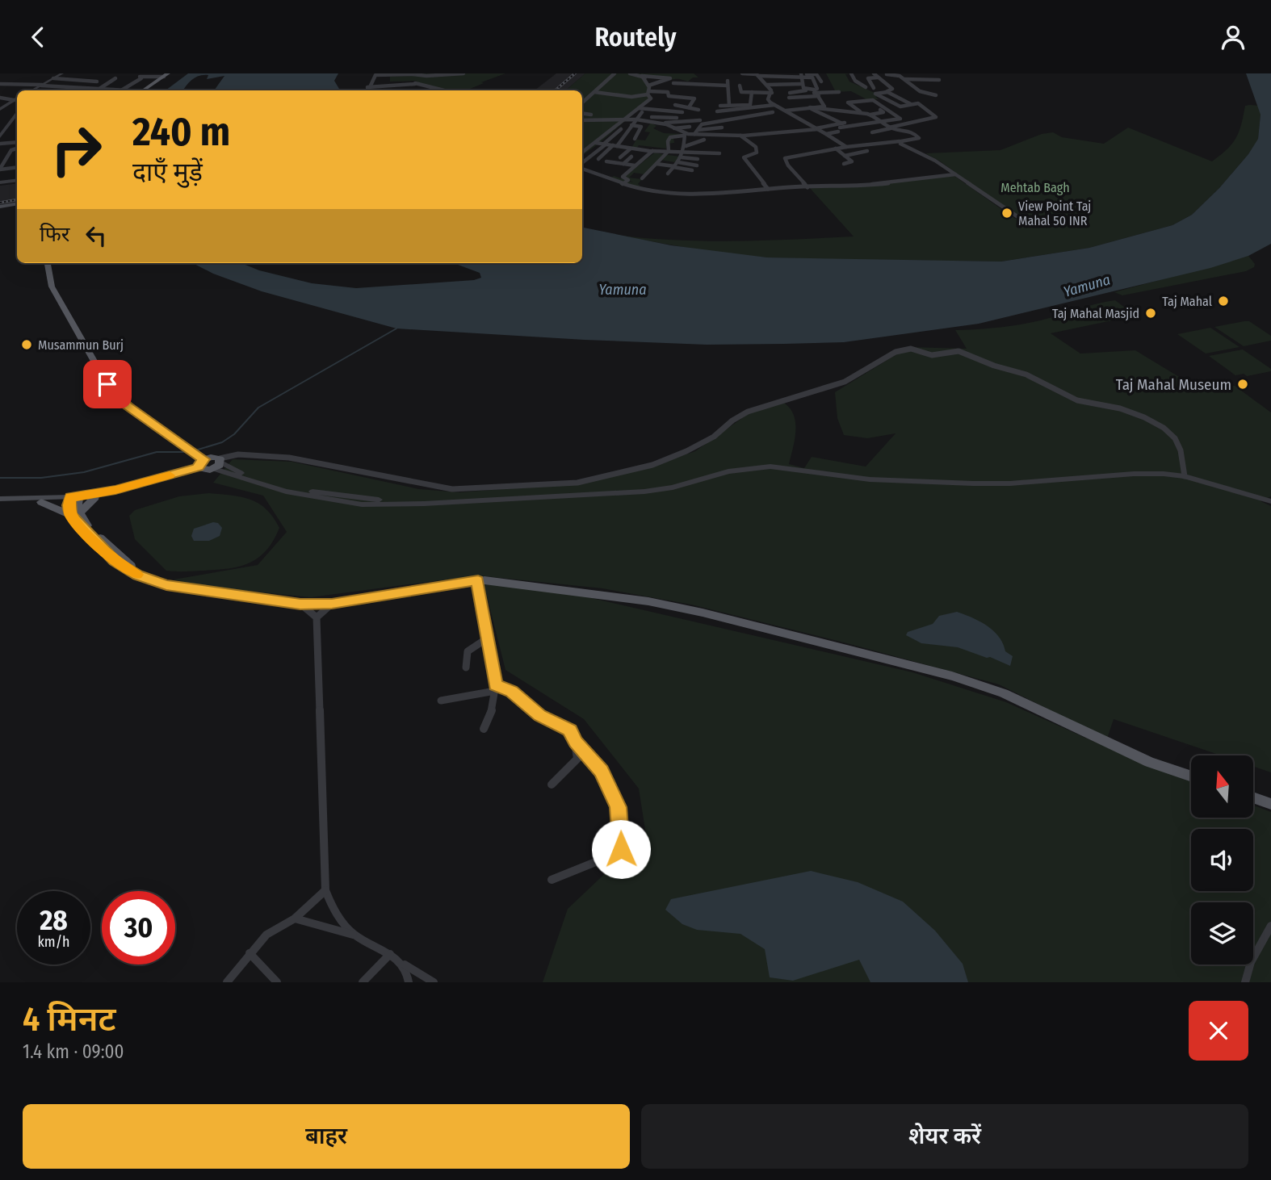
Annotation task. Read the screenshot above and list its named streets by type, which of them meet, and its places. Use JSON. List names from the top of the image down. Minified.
{"water":["Yamuna"],"parks":["Mehtab Bagh"],"places":["View Point Taj Mahal 50 INR","Taj Mahal","Taj Mahal Masjid","Musammun Burj","Taj Mahal Museum"],"north":"top","page":{"header":"Routely","turn":["240 m","दाएँ मुड़ें"],"then":"फिर","speed":"28 km/h","limit":"30","heading":["4 मिनट","1.4 km · 09:00"],"buttons":["बाहर","शेयर करें"]}}
